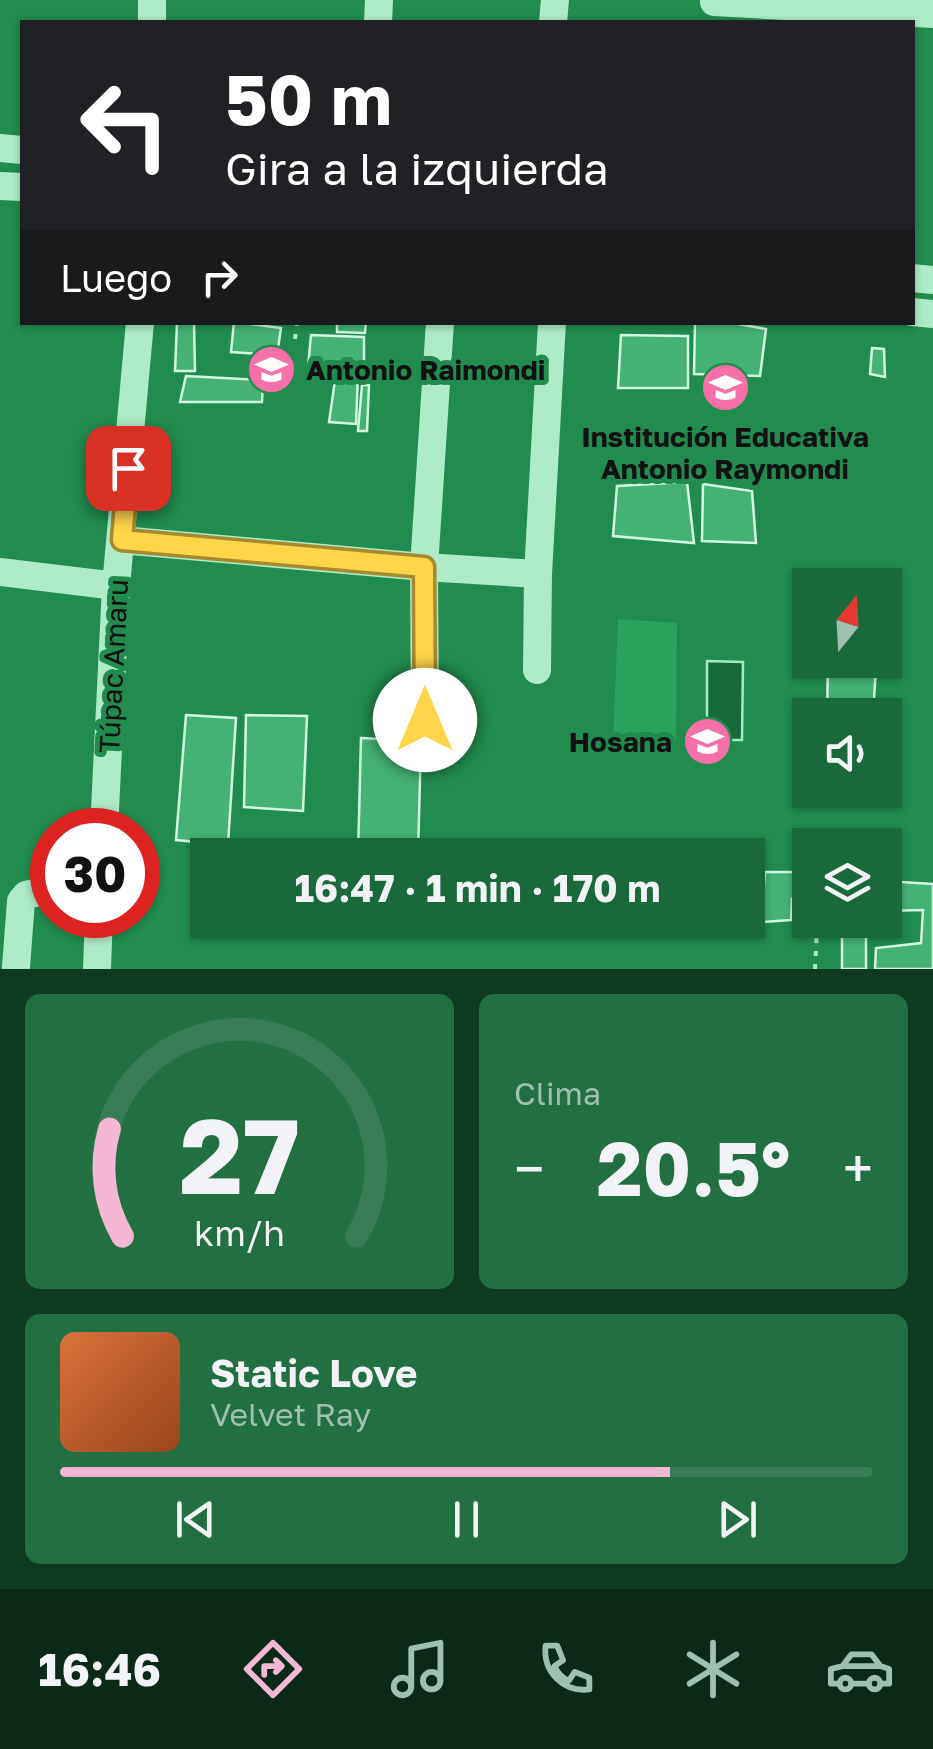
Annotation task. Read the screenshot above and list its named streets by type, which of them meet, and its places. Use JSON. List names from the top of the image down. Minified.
{"streets":{"street":["Túpac Amaru"]},"places":{"school or university":["Antonio Raimondi","Institución Educativa Antonio Raymondi","Hosana"]},"north":"top","page":{"turn":["50 m","Gira a la izquierda"],"then":"Luego","limit":"30","trip":"16:47 · 1 min · 170 m","tile":"Clima","heat":["−","20.5°","+"],"song":["Static Love","Velvet Ray"],"tabs":"16:46","gauge":["27","km/h"]}}
